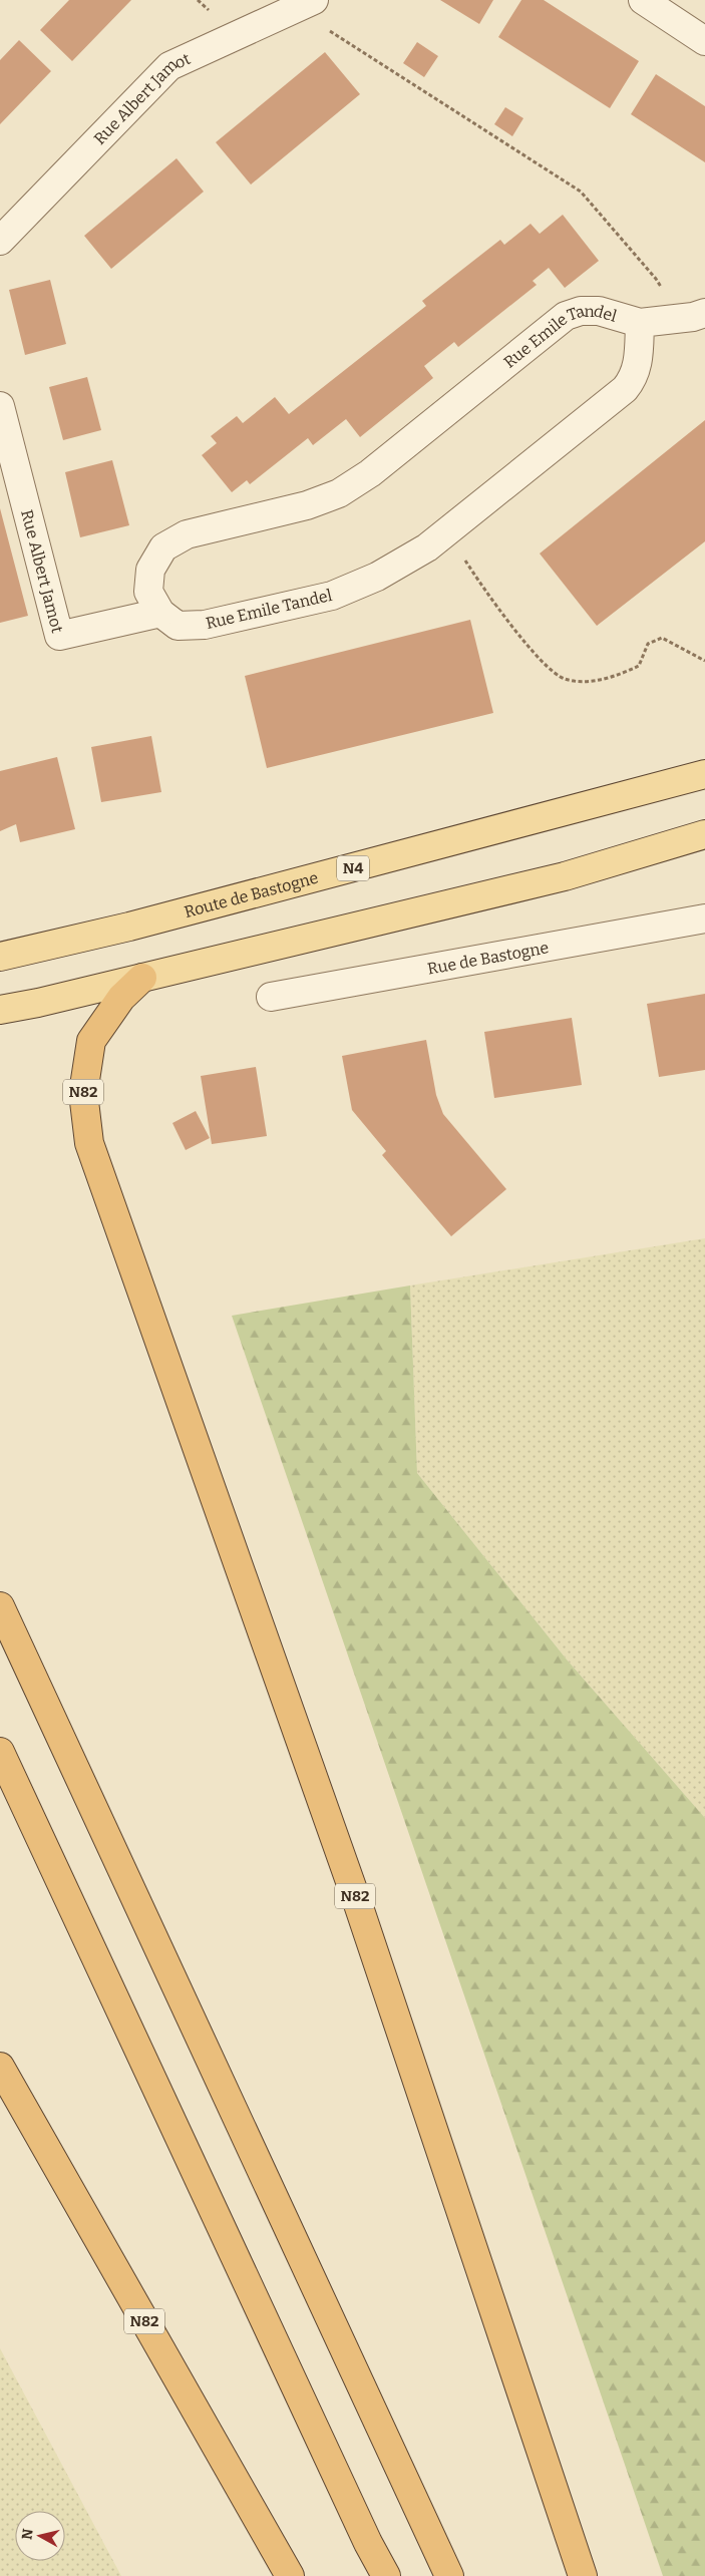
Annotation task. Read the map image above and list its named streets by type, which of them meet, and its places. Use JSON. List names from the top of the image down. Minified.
{"streets":{"highway":["N82"],"main road":["N4","Route de Bastogne"],"street":["Rue Albert Jamot","Rue Emile Tandel","Rue de Bastogne"]},"crossings":[["Rue Albert Jamot","Rue Emile Tandel"]],"north":"left"}
